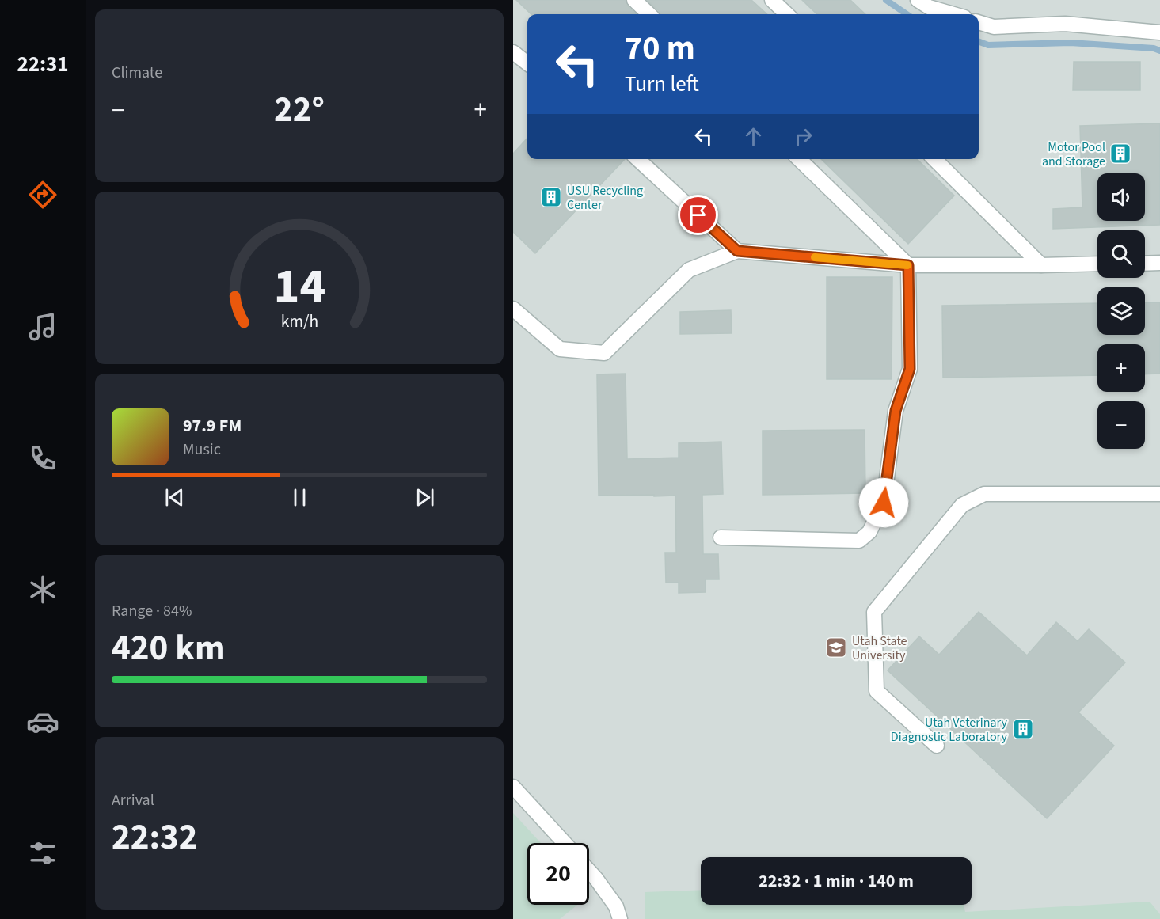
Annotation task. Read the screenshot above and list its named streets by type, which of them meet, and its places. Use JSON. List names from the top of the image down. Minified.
{"places":{"building":["Motor Pool and Storage","USU Recycling Center","Utah Veterinary Diagnostic Laboratory"],"school or university":["Utah State University"]},"page":{"tabs":"22:31","tile":["Climate",["Range · 84%","420 km"],["Arrival","22:32"]],"turn":["70 m","Turn left"],"heat":["−","22°","+"],"map_buttons":["+","−"],"song":["97.9 FM","Music"],"limit":"20","trip":"22:32 · 1 min · 140 m","gauge":["14","km/h"]}}
